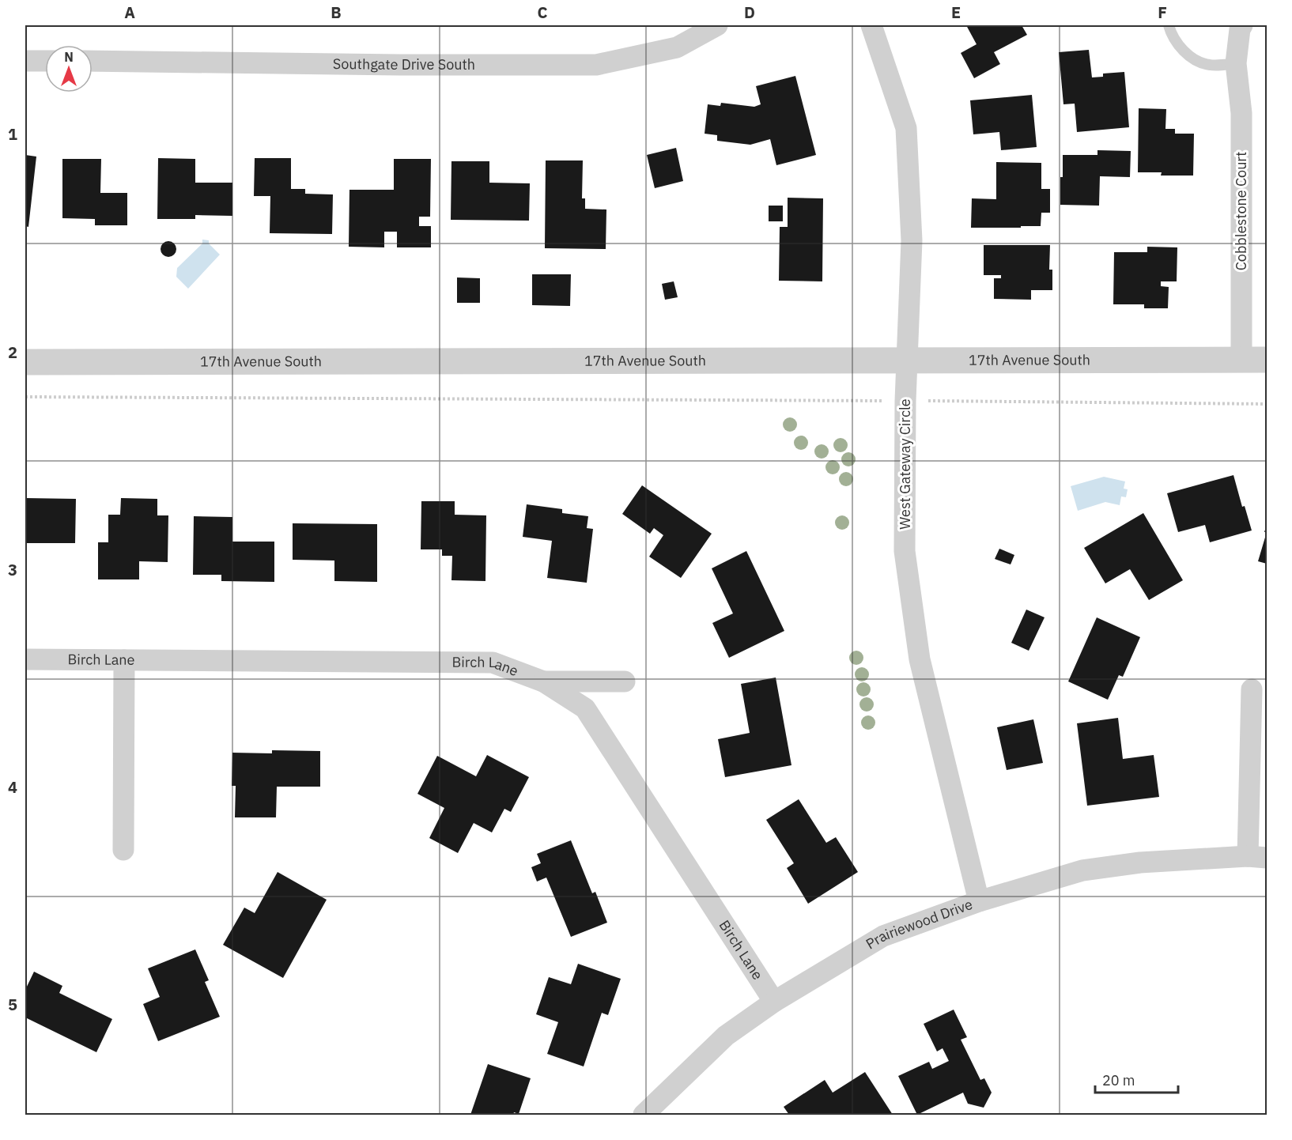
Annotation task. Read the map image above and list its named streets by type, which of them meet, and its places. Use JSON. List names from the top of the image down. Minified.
{"streets":{"street":["Southgate Drive South","Cobblestone Court","17th Avenue South","West Gateway Circle","Birch Lane","Prairiewood Drive"]},"crossings":[["Cobblestone Court","17th Avenue South"],["17th Avenue South","West Gateway Circle"],["West Gateway Circle","Prairiewood Drive"],["Birch Lane","Prairiewood Drive"]],"scale_bar":"20 m","north":"top","grid":{"columns":["A","B","C","D","E","F"],"rows":["1","2","3","4","5"]}}
